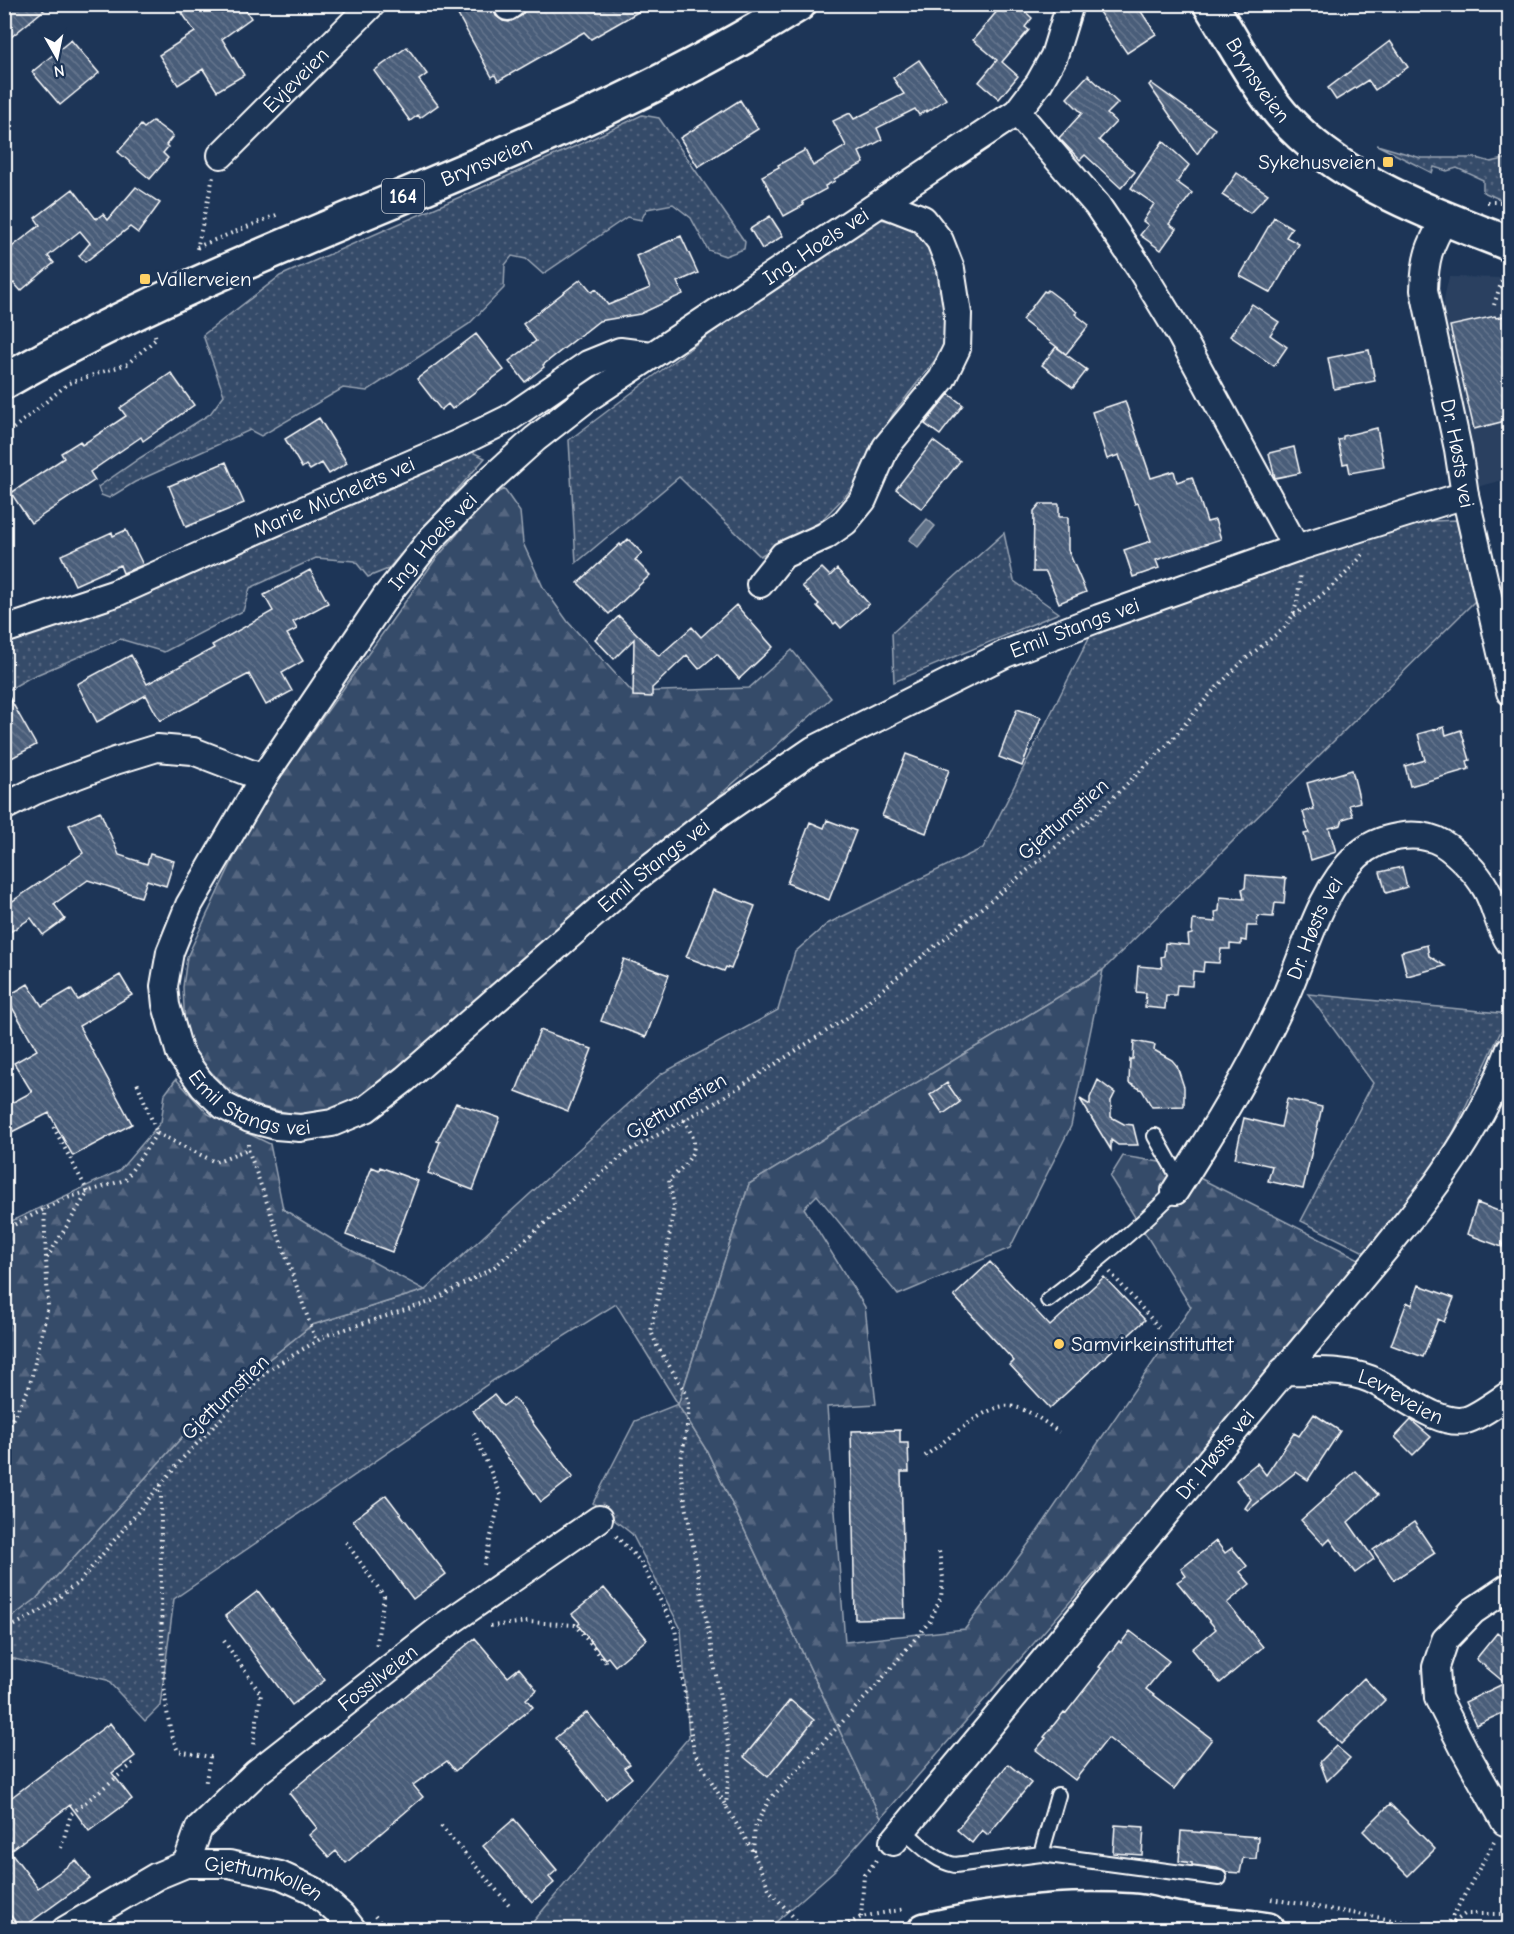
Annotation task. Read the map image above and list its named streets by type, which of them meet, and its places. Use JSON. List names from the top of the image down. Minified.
{"streets":{"main road":["Brynsveien","164"],"street":["Evjeveien","Ing. Hoels vei","Dr. Høsts vei","Marie Michelets vei","Emil Stangs vei","Levreveien","Fossilveien","Gjettumkollen"],"path":["Gjettumstien"]},"crossings":[["Brynsveien","Dr. Høsts vei"],["Ing. Hoels vei","Marie Michelets vei"],["Ing. Hoels vei","Emil Stangs vei"],["Dr. Høsts vei","Emil Stangs vei"],["Dr. Høsts vei","Levreveien"],["Emil Stangs vei","Gjettumstien"],["Fossilveien","Gjettumkollen"]],"places":{"transit":["Sykehusveien","Vallerveien"],"other":["Samvirkeinstituttet"]},"north":"bottom"}
